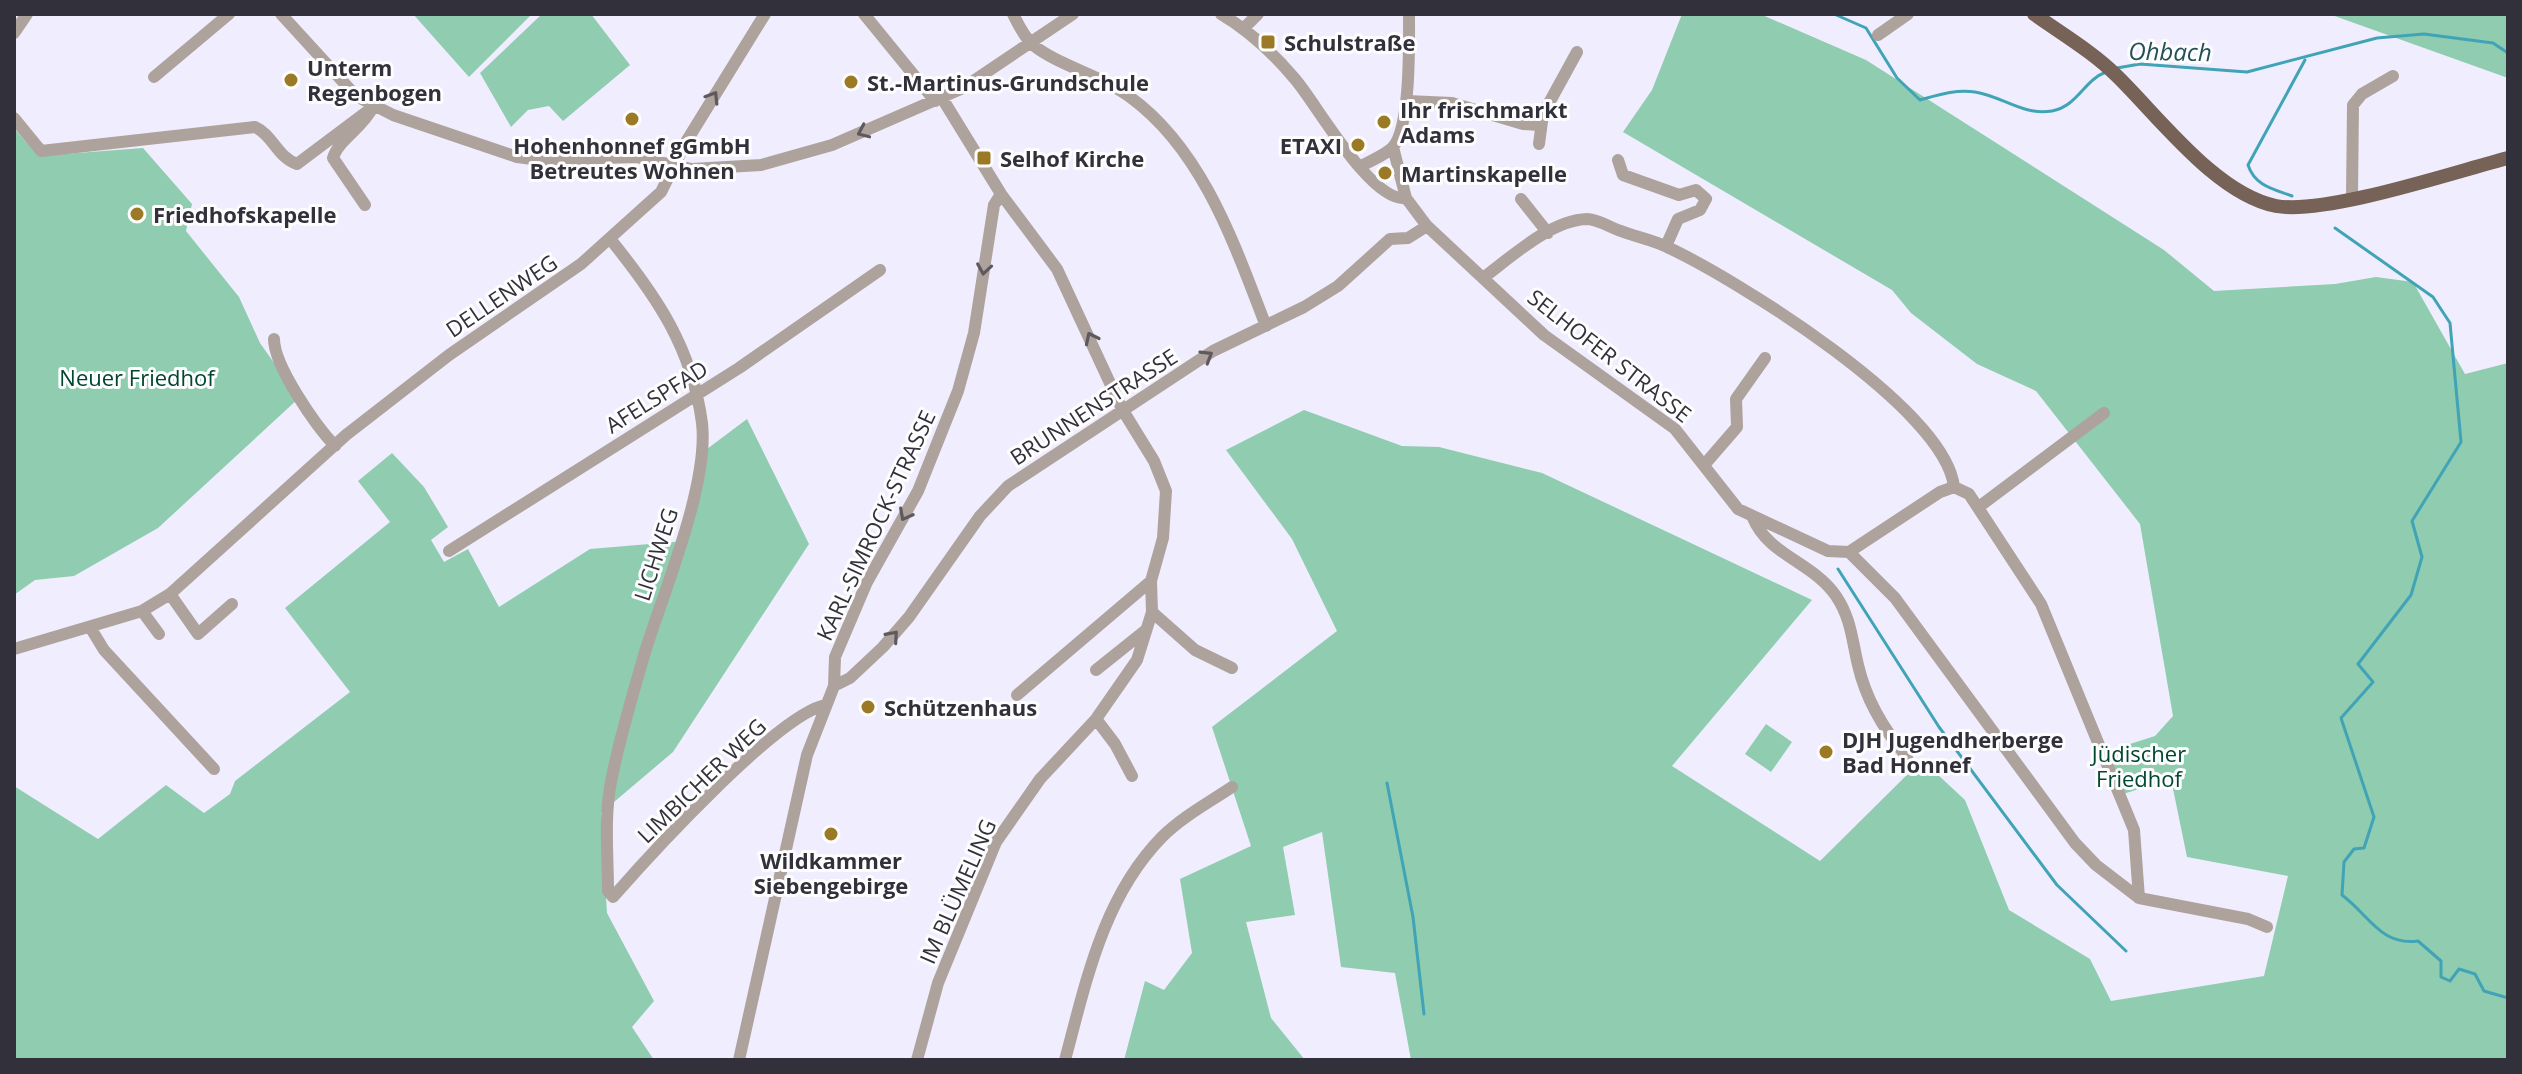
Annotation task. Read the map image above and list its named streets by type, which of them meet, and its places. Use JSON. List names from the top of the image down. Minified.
{"streets":{"street":["DELLENWEG","SELHOFER STRASSE","AFELSPFAD","BRUNNENSTRASSE","KARL-SIMROCK-STRASSE","LICHWEG","LIMBICHER WEG","IM BLÜMELING"]},"crossings":[["DELLENWEG","LICHWEG"],["SELHOFER STRASSE","BRUNNENSTRASSE"],["AFELSPFAD","LICHWEG"],["BRUNNENSTRASSE","KARL-SIMROCK-STRASSE"],["BRUNNENSTRASSE","IM BLÜMELING"],["KARL-SIMROCK-STRASSE","LIMBICHER WEG"],["KARL-SIMROCK-STRASSE","IM BLÜMELING"],["LICHWEG","LIMBICHER WEG"]],"one_way":["BRUNNENSTRASSE","KARL-SIMROCK-STRASSE"],"water":["Ohbach"],"parks":["Neuer Friedhof","Jüdischer Friedhof"],"places":{"transit":["Schulstraße","Selhof Kirche"],"other":["Unterm Regenbogen","St.-Martinus-Grundschule","Hohenhonnef gGmbH Betreutes Wohnen","Ihr frischmarkt Adams","ETAXI","Martinskapelle","Friedhofskapelle","Schützenhaus","DJH Jugendherberge Bad Honnef","Wildkammer Siebengebirge"]}}
